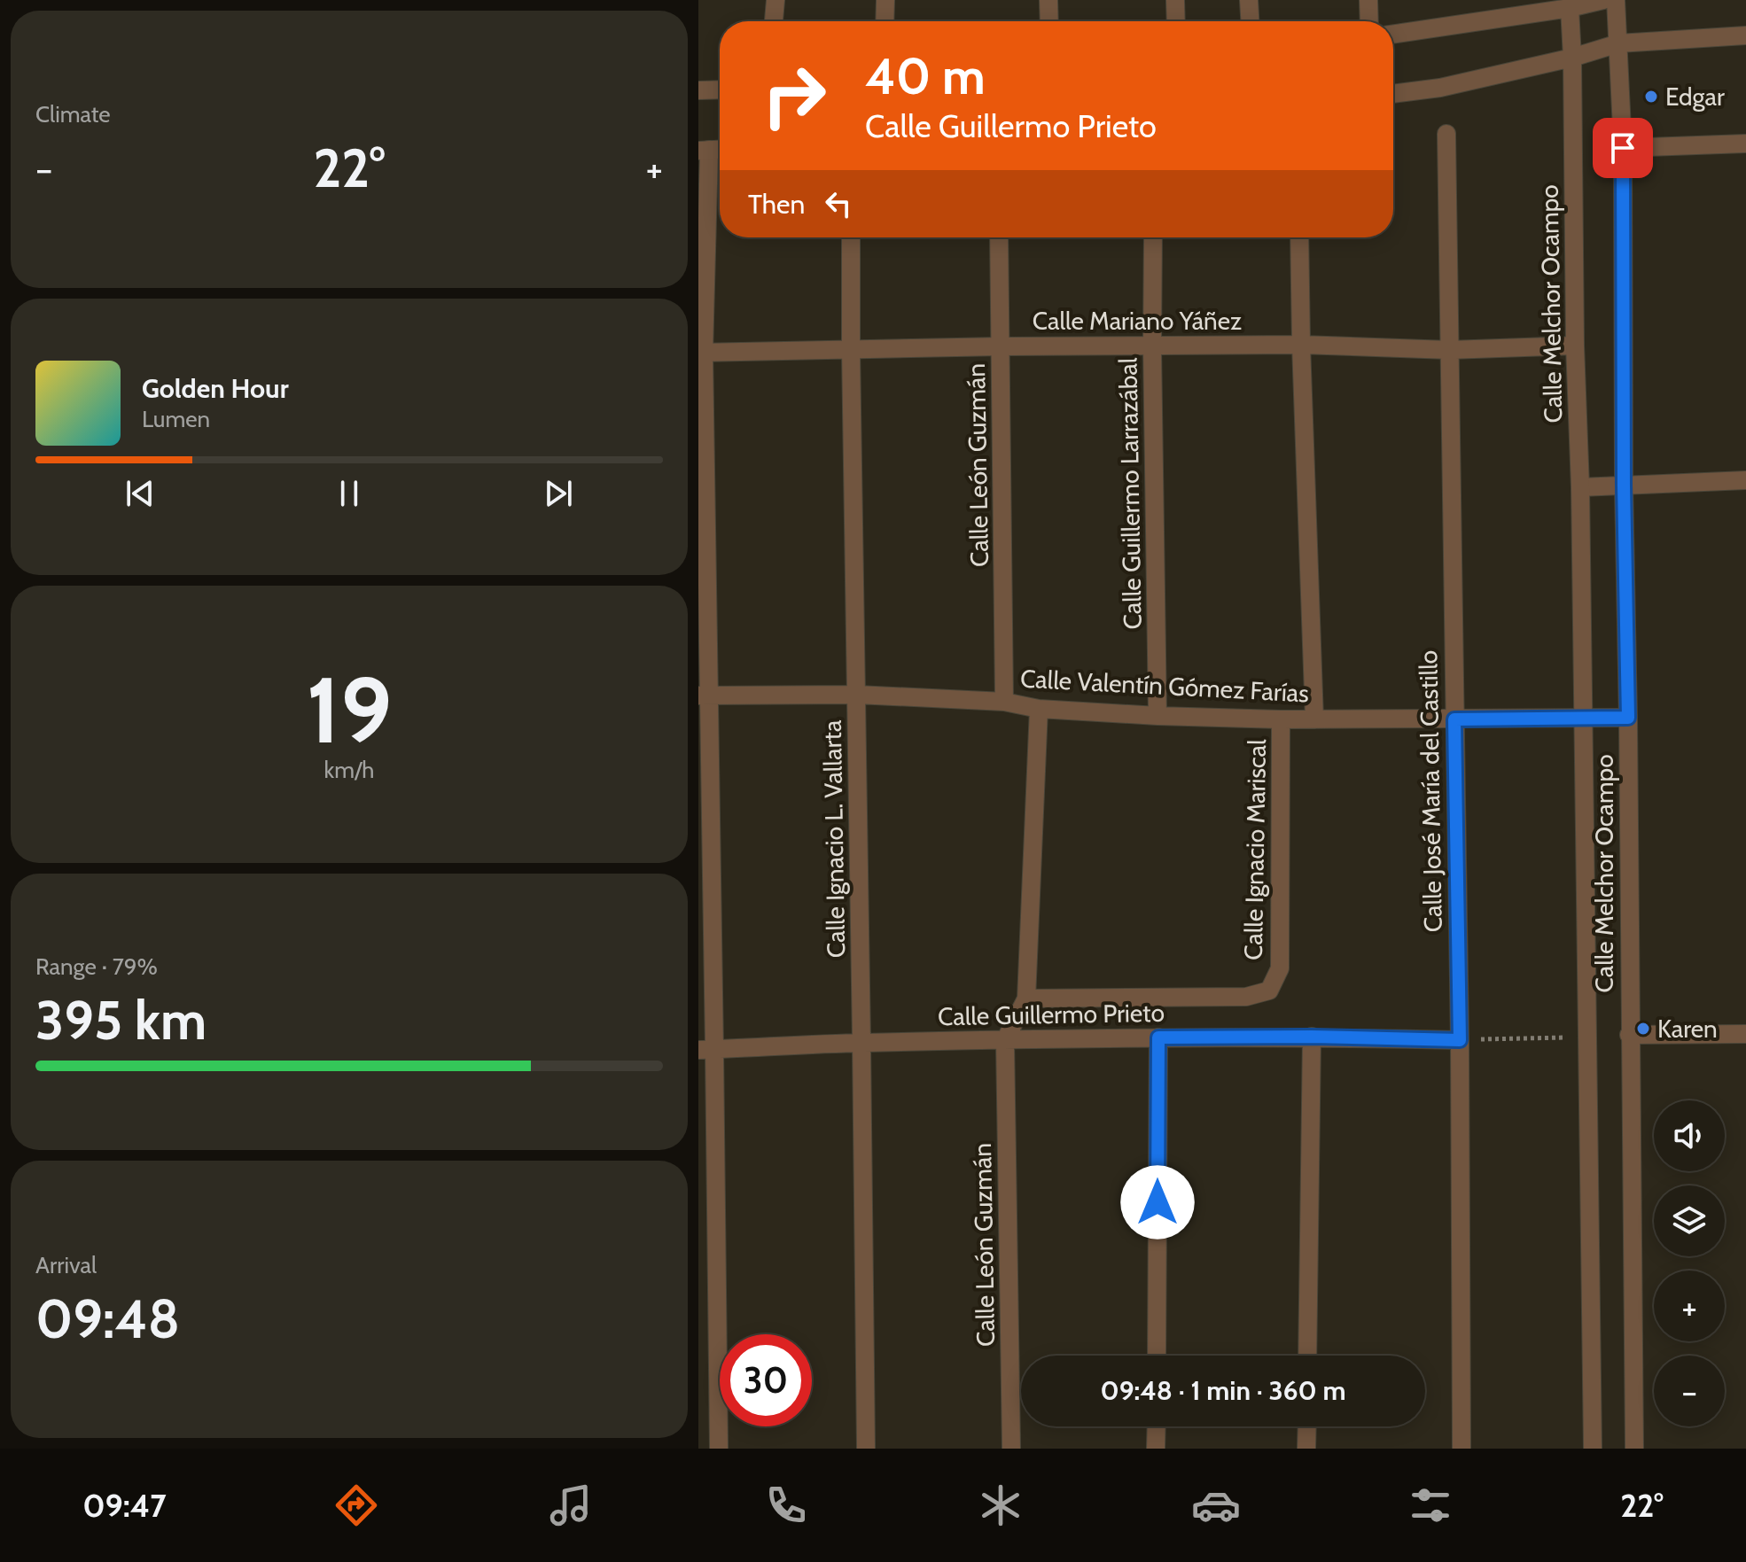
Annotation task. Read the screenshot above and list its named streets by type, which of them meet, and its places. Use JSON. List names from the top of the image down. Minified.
{"streets":{"street":["Calle Melchor Ocampo","Calle Mariano Yáñez","Calle León Guzmán","Calle Guillermo Larrazábal","Calle Valentín Gómez Farías","Calle José María del Castillo","Calle Ignacio L. Vallarta","Calle Ignacio Mariscal","Calle Guillermo Prieto"]},"crossings":[["Calle Melchor Ocampo","Calle Mariano Yáñez"],["Calle Melchor Ocampo","Calle Valentín Gómez Farías"],["Calle Mariano Yáñez","Calle León Guzmán"],["Calle Mariano Yáñez","Calle Guillermo Larrazábal"],["Calle Mariano Yáñez","Calle José María del Castillo"],["Calle Mariano Yáñez","Calle Ignacio L. Vallarta"],["Calle León Guzmán","Calle Valentín Gómez Farías"],["Calle León Guzmán","Calle Guillermo Prieto"],["Calle Guillermo Larrazábal","Calle Valentín Gómez Farías"],["Calle Valentín Gómez Farías","Calle José María del Castillo"],["Calle Valentín Gómez Farías","Calle Ignacio L. Vallarta"],["Calle Valentín Gómez Farías","Calle Ignacio Mariscal"],["Calle José María del Castillo","Calle Guillermo Prieto"],["Calle Ignacio L. Vallarta","Calle Guillermo Prieto"]],"places":["Edgar","Karen"],"page":{"tile":["Climate",["19","km/h"],["Range · 79%","395 km"],["Arrival","09:48"]],"turn":["40 m","Calle Guillermo Prieto"],"heat":["−","22°","+"],"then":"Then","song":["Golden Hour","Lumen"],"map_buttons":["+","−"],"limit":"30","trip":"09:48 · 1 min · 360 m","tabs":["09:47","22°"]}}
